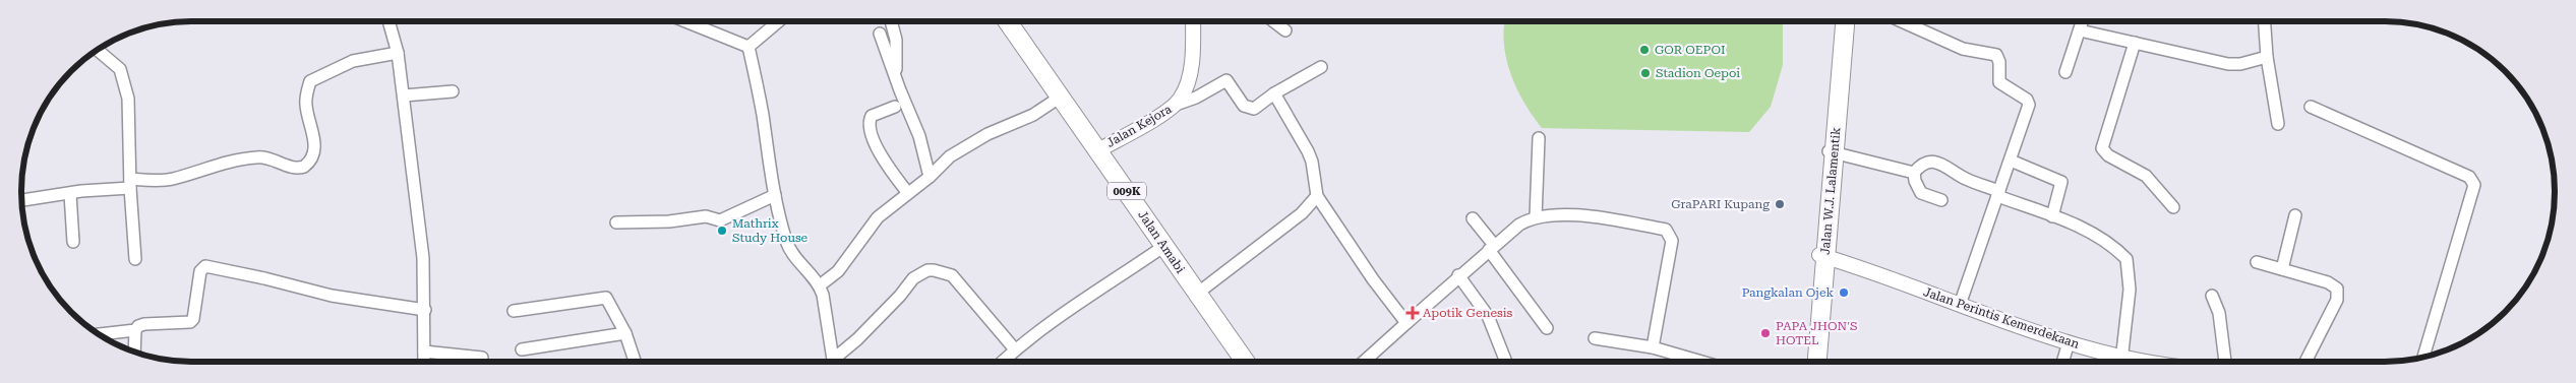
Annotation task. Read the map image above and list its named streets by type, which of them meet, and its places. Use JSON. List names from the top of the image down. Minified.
{"streets":{"main road":["009K","Jalan W.J. Lalamentik","Jalan Amabi"],"street":["Jalan Kejora","Jalan Perintis Kemerdekaan"]},"crossings":[["Jalan Kejora","Jalan Amabi"]],"places":{"other":["GOR OEPOI","Stadion Oepoi","GraPARI Kupang","Mathrix Study House","Pangkalan Ojek","PAPA JHON'S HOTEL"],"health":["Apotik Genesis"]}}
